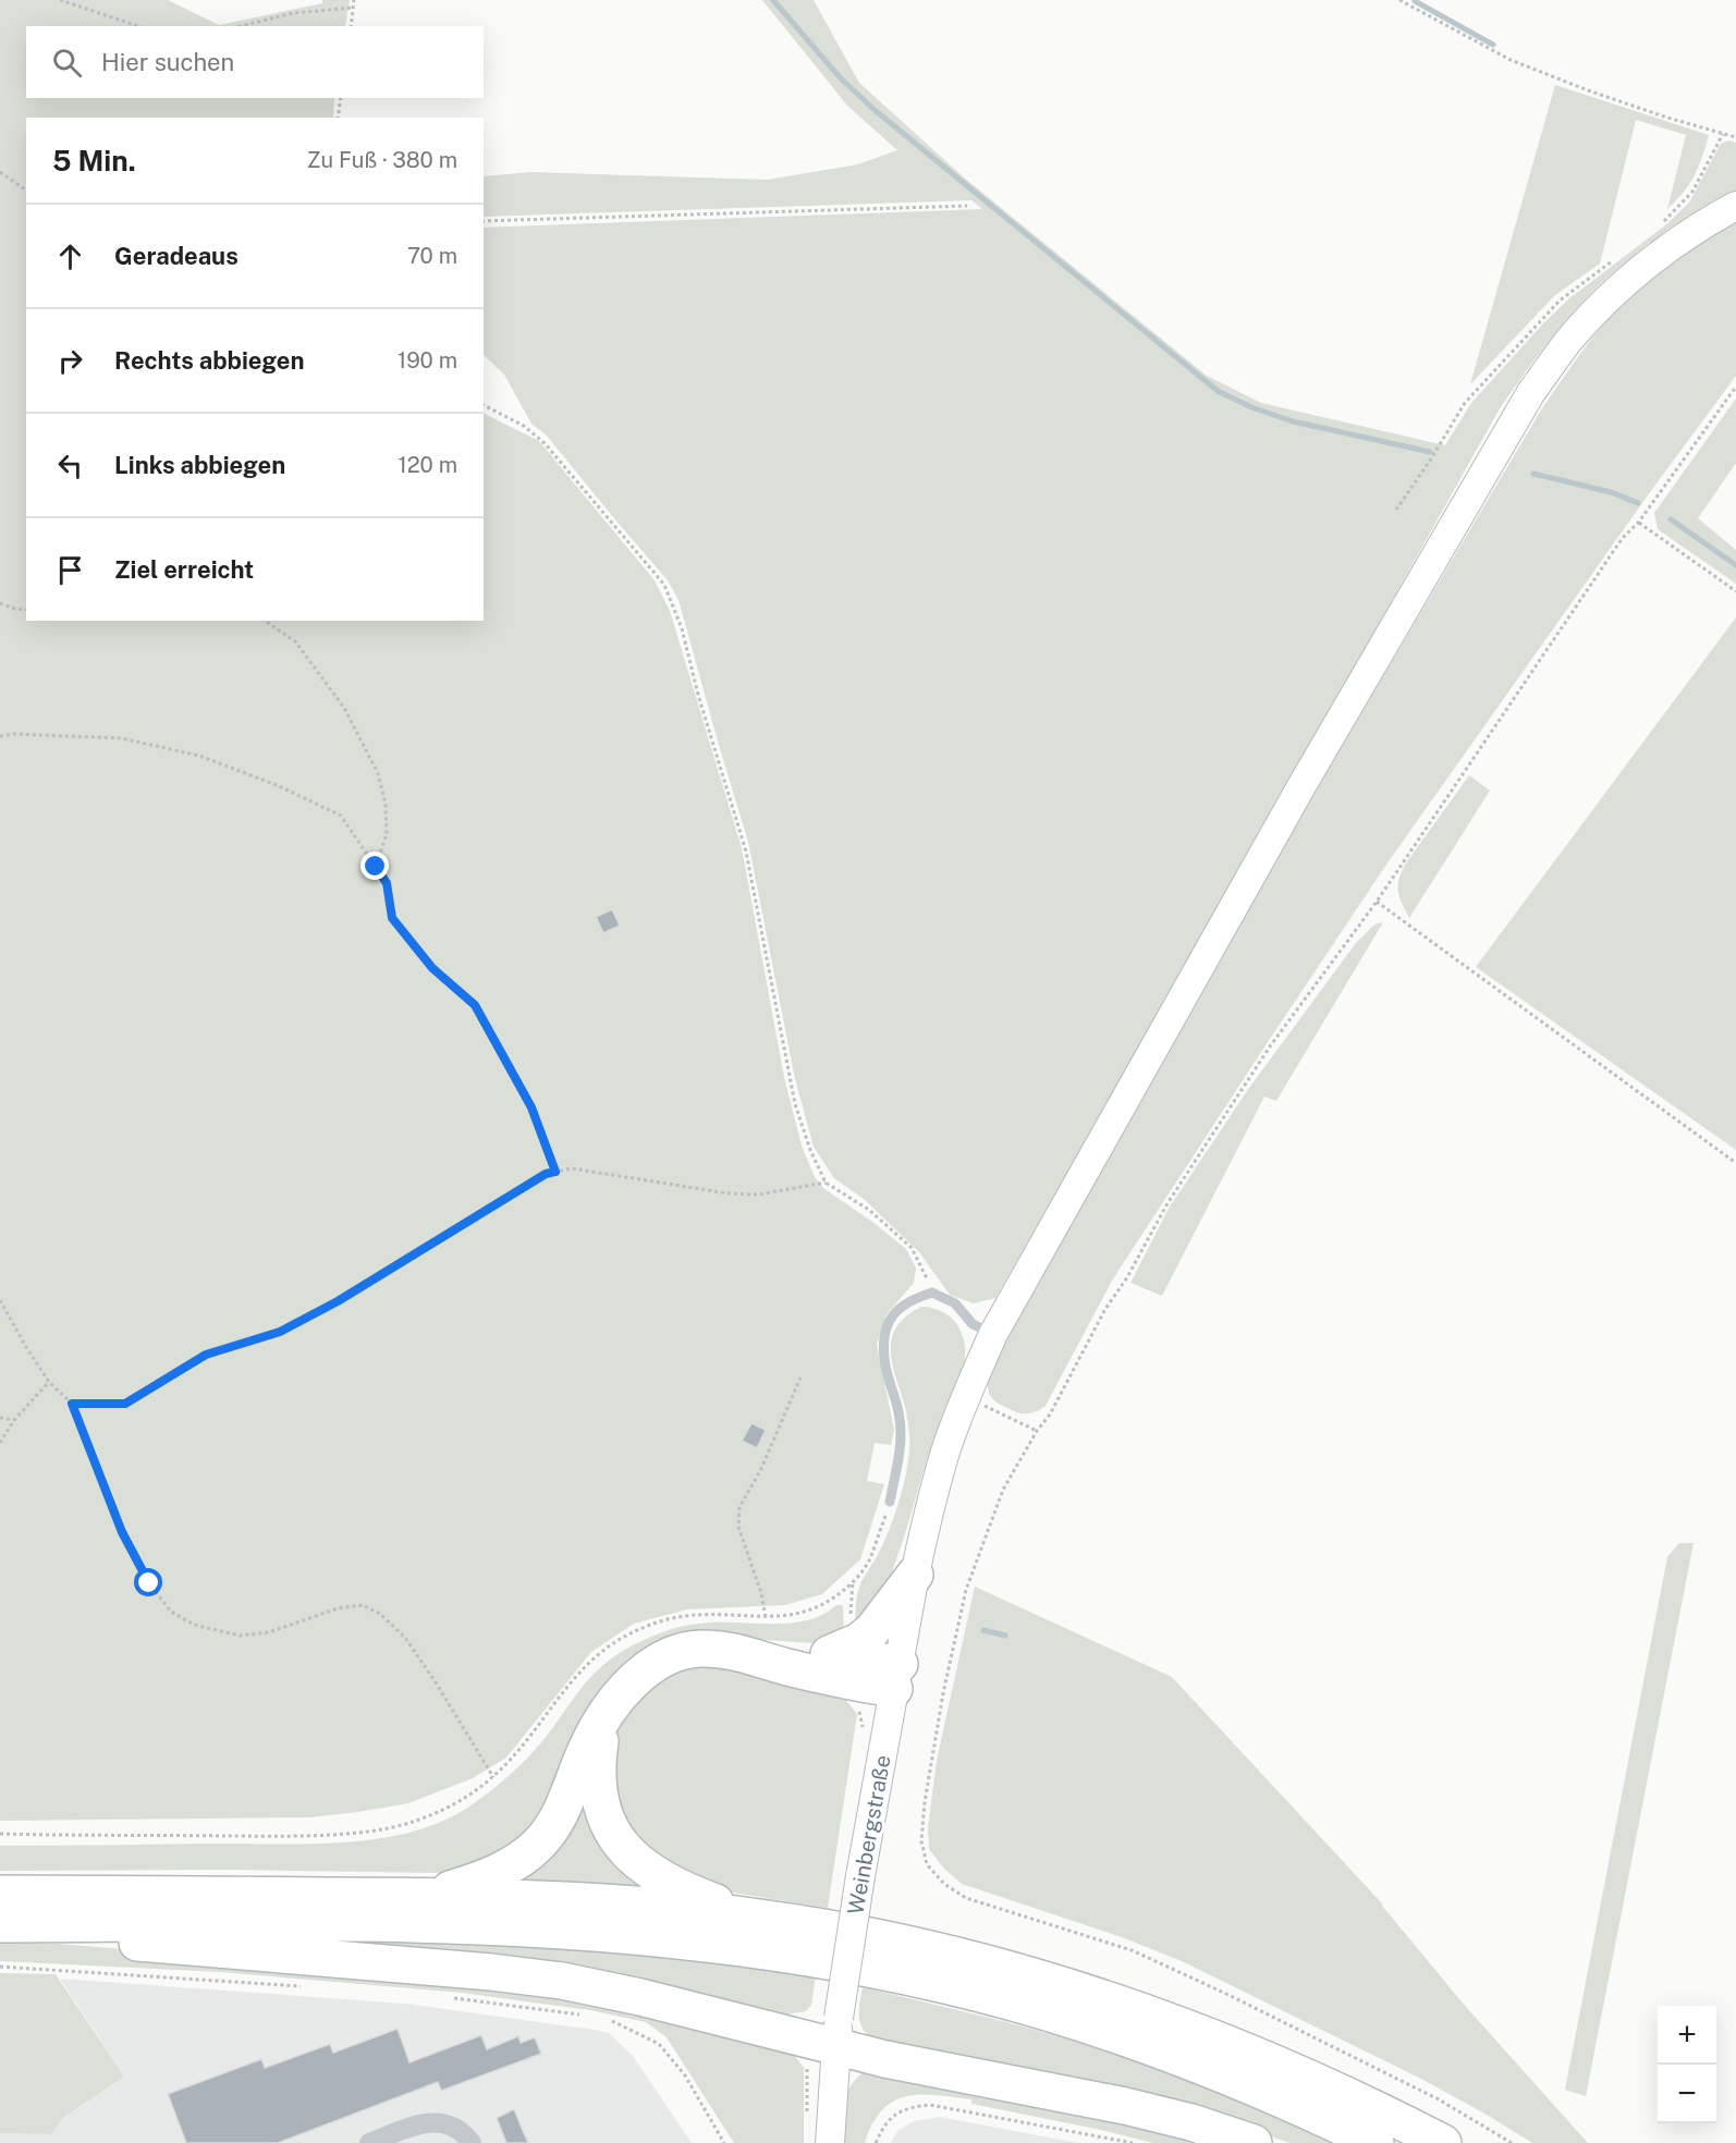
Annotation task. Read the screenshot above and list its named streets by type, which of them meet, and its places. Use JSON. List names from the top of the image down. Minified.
{"streets":{"main road":["Weinbergstraße"]},"page":{"search":"Hier suchen","heading":["5 Min.","Zu Fuß · 380 m"],"list":[["Geradeaus","70 m"],["Rechts abbiegen","190 m"],["Links abbiegen","120 m"],"Ziel erreicht"],"map_buttons":["+","−"]}}
